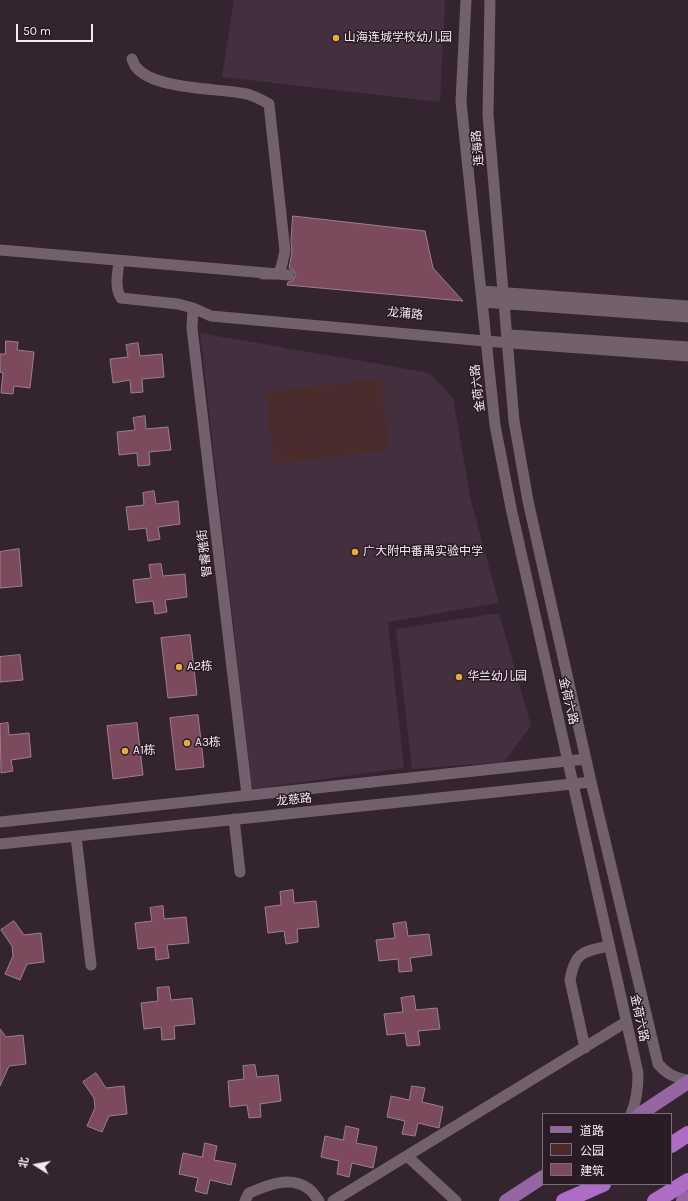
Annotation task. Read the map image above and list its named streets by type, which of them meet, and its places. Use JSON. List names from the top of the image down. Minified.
{"streets":{"street":["连海路","龙蒲路","金荷六路","智睿雅街","龙慈路"]},"crossings":[["连海路","金荷六路"],["龙蒲路","金荷六路"],["龙蒲路","智睿雅街"],["金荷六路","龙慈路"],["智睿雅街","龙慈路"]],"places":["山海连城学校幼儿园","广大附中番禺实验中学","A2栋","华兰幼儿园","A3栋","A1栋"],"legend":["道路","公园","建筑"],"scale_bar":"50 m","north":"left"}
